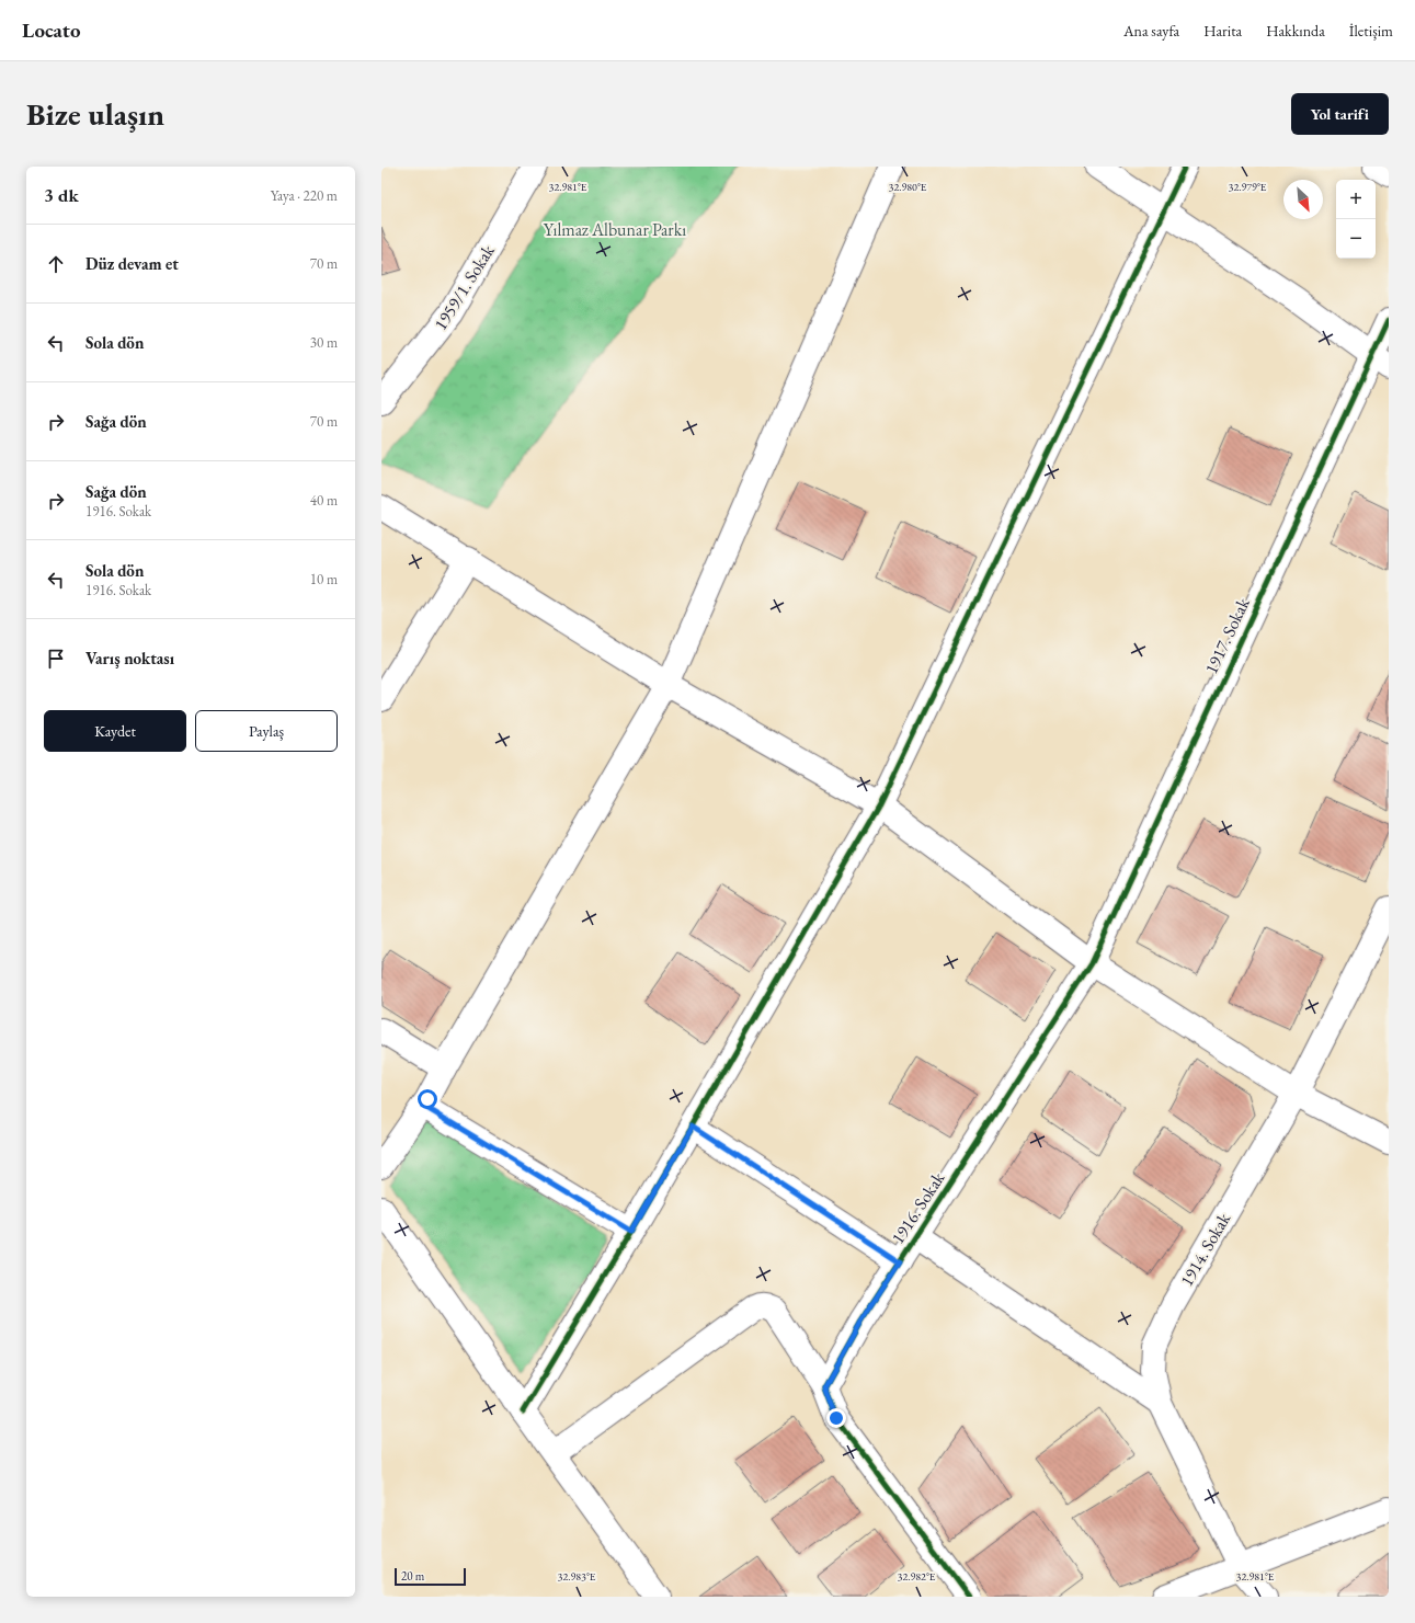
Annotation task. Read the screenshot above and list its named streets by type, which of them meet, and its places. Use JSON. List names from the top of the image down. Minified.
{"streets":{"street":["1959/1. Sokak","1917. Sokak","1916. Sokak","1914. Sokak"]},"crossings":[["1917. Sokak","1916. Sokak"]],"parks":["Yılmaz Albunar Parkı"],"scale_bar":"20 m","north":"bottom right","page":{"header":"Locato","nav":["Ana sayfa","Harita","Hakkında","İletişim"],"buttons":["Yol tarifi",["Kaydet","Paylaş"]],"title":"Bize ulaşın","heading":["3 dk","Yaya · 220 m"],"map_buttons":["+","−"],"list":[["Düz devam et","70 m"],["Sola dön","30 m"],["Sağa dön","70 m"],["Sağa dön","1916. Sokak","40 m"],["Sola dön","1916. Sokak","10 m"],"Varış noktası"],"scale":"20 m"},"coordinates":["32.981°E","32.980°E","32.979°E","32.983°E","32.982°E"]}
